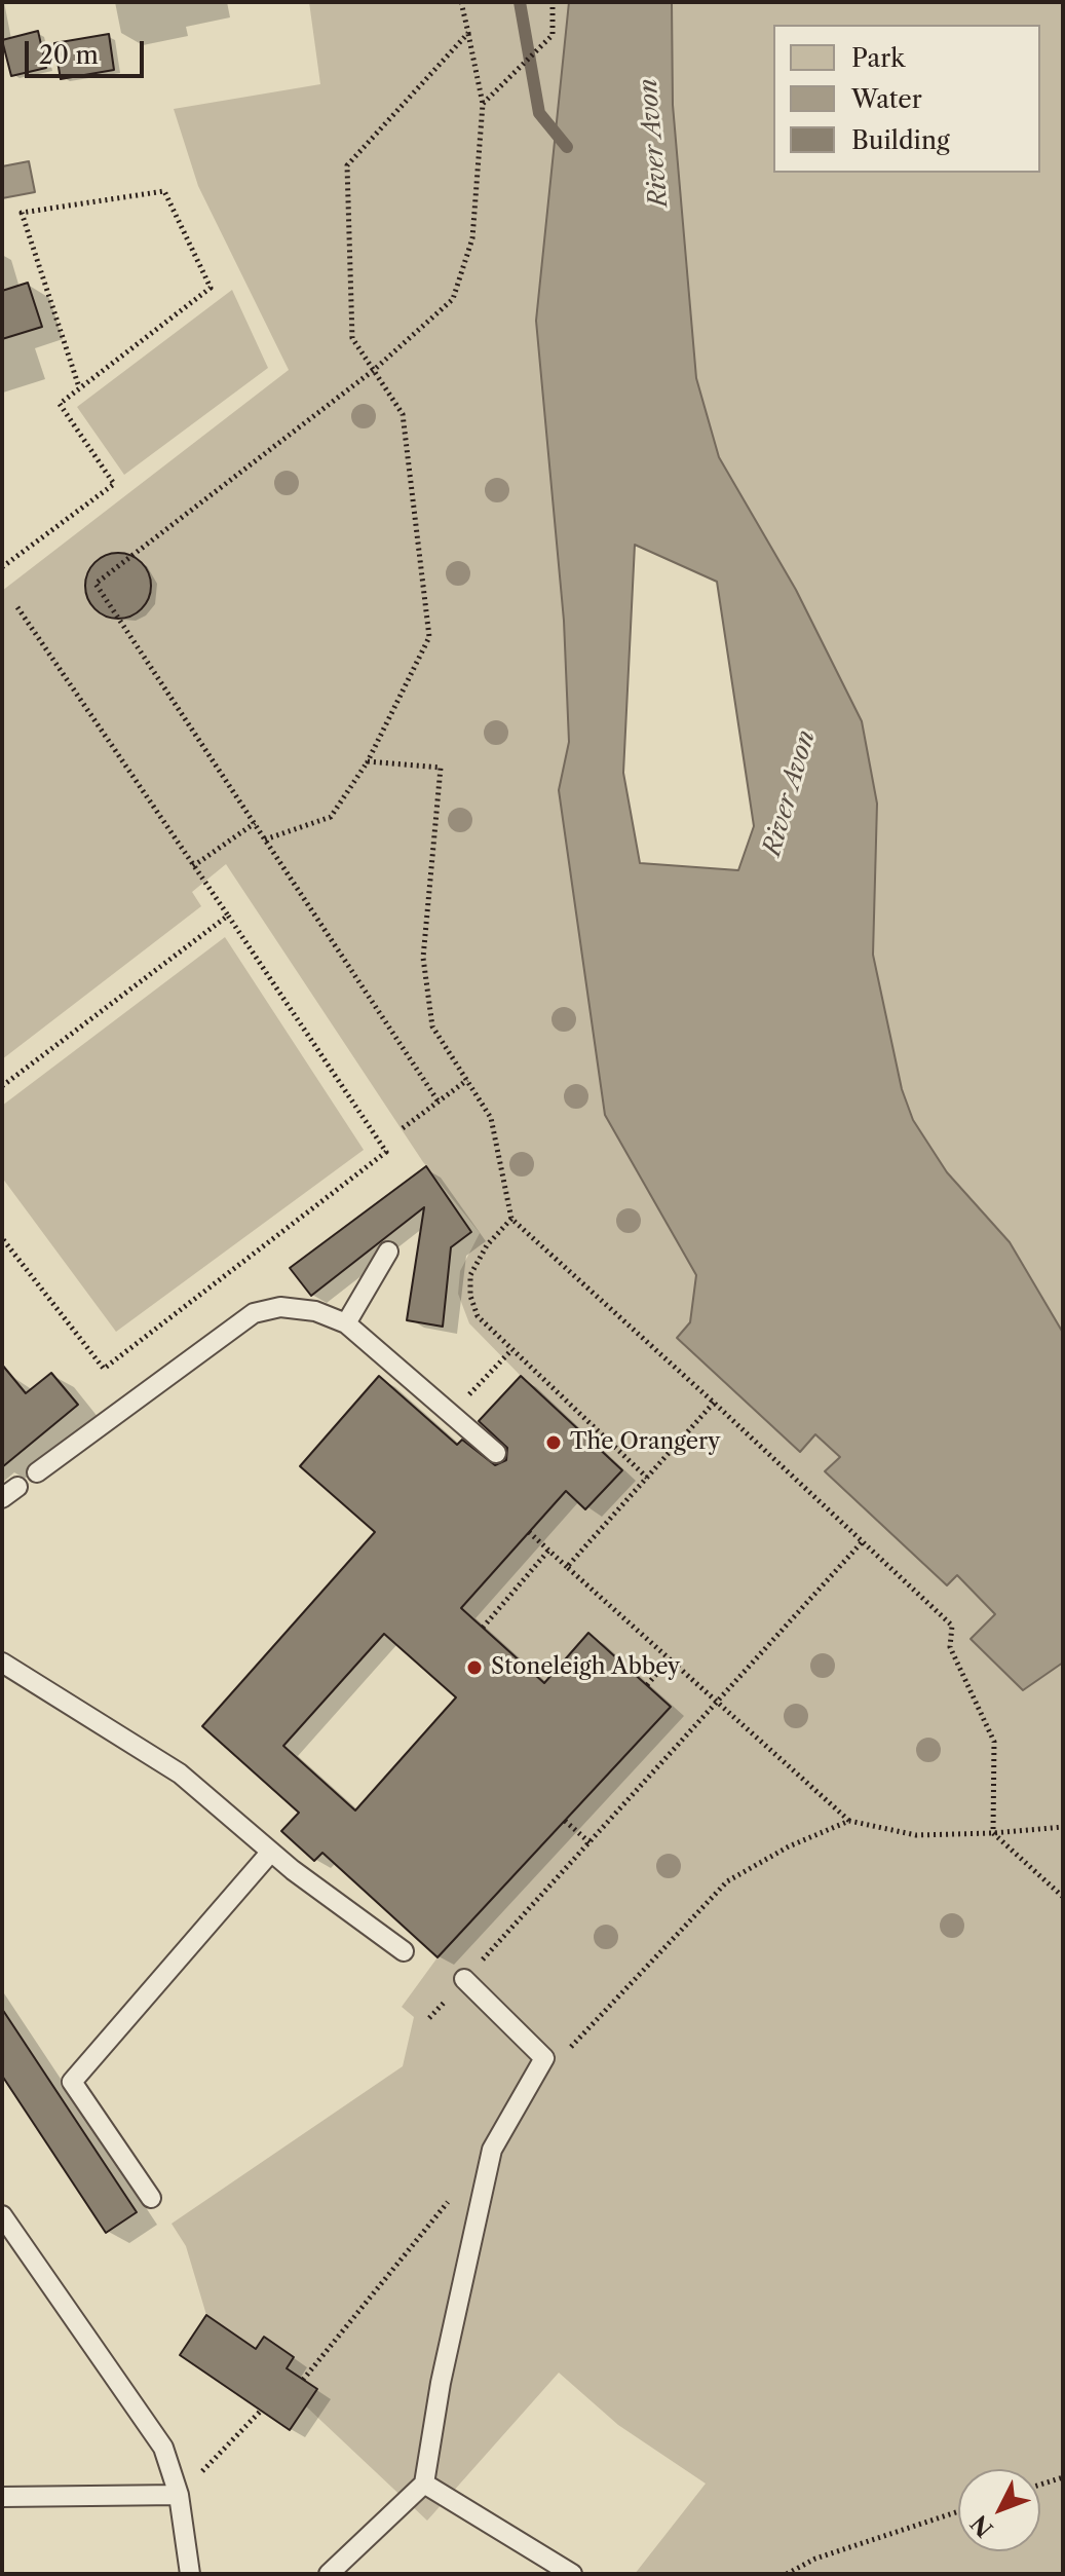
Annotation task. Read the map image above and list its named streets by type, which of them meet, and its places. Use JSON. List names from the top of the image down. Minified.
{"water":["River Avon"],"places":["The Orangery","Stoneleigh Abbey"],"legend":["Park","Water","Building"],"scale_bar":"20 m","north":"bottom left"}
